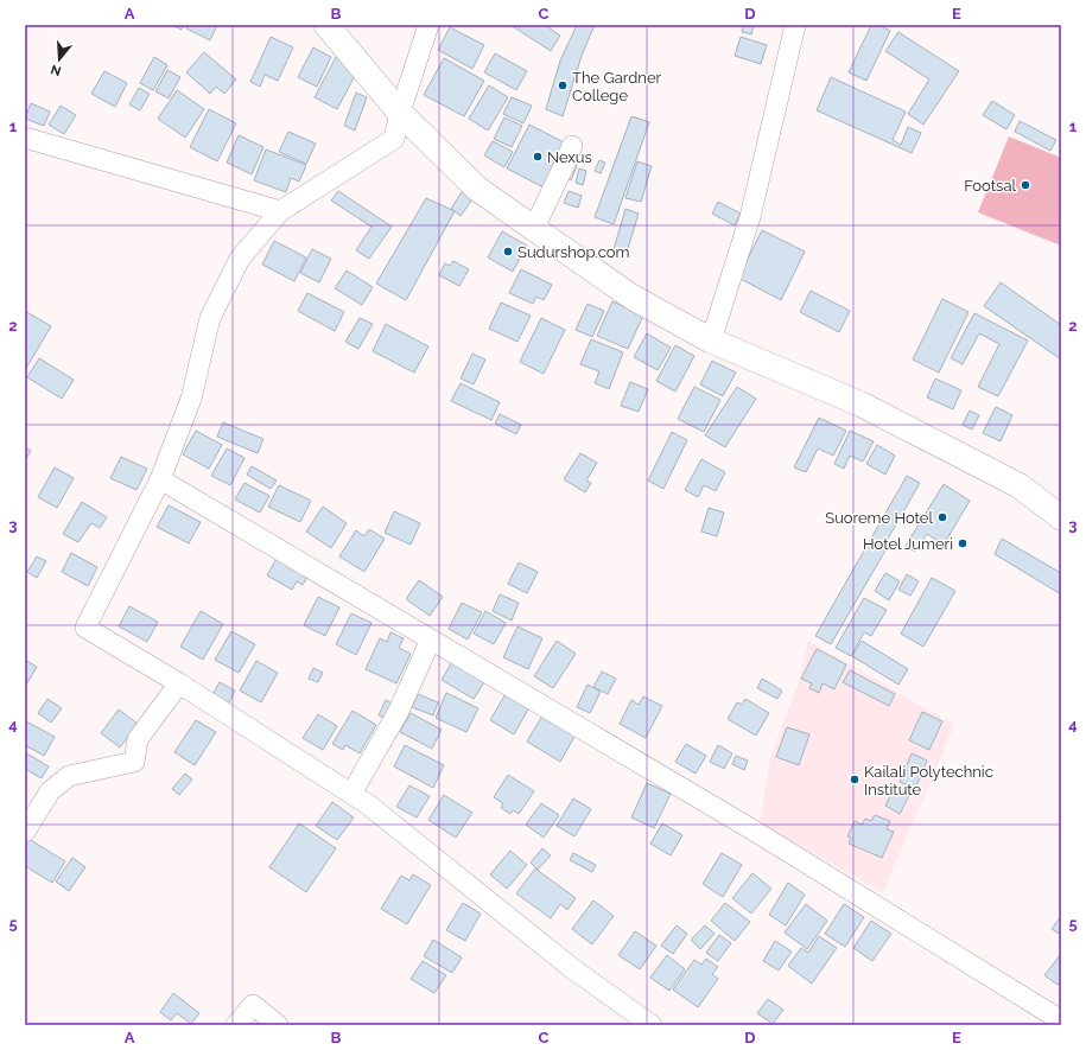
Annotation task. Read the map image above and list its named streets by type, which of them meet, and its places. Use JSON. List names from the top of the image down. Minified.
{"places":["The Gardner College","Nexus","Footsal","Sudurshop.com","Suoreme Hotel","Hotel Jumeri","Kailali Polytechnic Institute"],"north":"bottom","grid":{"columns":["A","B","C","D","E"],"rows":["1","2","3","4","5"]}}
